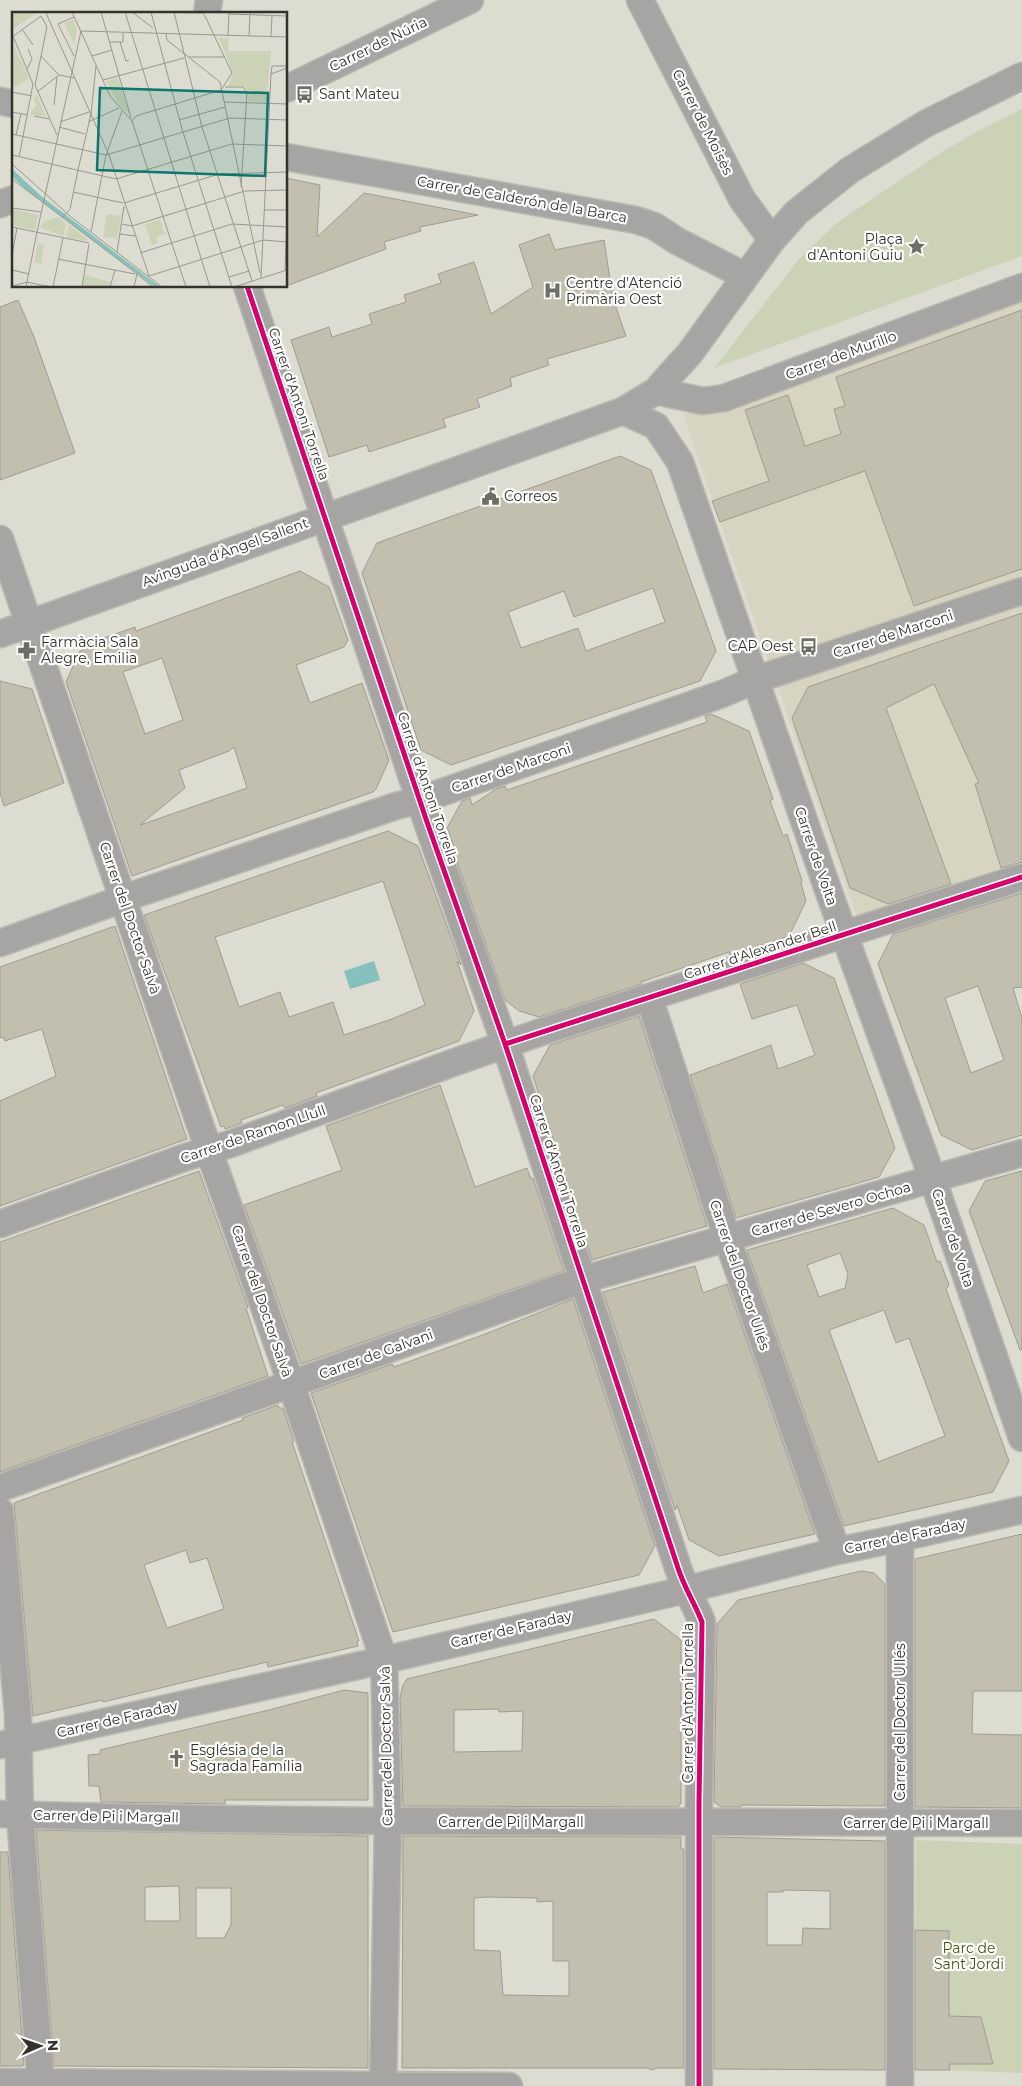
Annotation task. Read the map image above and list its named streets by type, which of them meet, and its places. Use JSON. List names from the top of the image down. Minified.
{"streets":{"street":["Carrer de Núria","Carrer de Moisès","Carrer de Calderón de la Barca","Carrer de Murillo","Carrer d'Antoni Torrella","Avinguda d'Àngel Sallent","Carrer de Marconi","Carrer de Volta","Carrer del Doctor Salvà","Carrer d'Alexander Bell","Carrer de Ramon Llull","Carrer de Severo Ochoa","Carrer del Doctor Ullés","Carrer de Galvani","Carrer de Faraday","Carrer de Pi i Margall"]},"crossings":[["Carrer de Moisès","Avinguda d'Àngel Sallent"],["Carrer de Calderón de la Barca","Avinguda d'Àngel Sallent"],["Carrer de Murillo","Avinguda d'Àngel Sallent"],["Carrer d'Antoni Torrella","Avinguda d'Àngel Sallent"],["Carrer d'Antoni Torrella","Carrer de Marconi"],["Carrer d'Antoni Torrella","Carrer d'Alexander Bell"],["Carrer d'Antoni Torrella","Carrer de Ramon Llull"],["Carrer d'Antoni Torrella","Carrer de Galvani"],["Carrer d'Antoni Torrella","Carrer de Faraday"],["Carrer d'Antoni Torrella","Carrer de Pi i Margall"],["Avinguda d'Àngel Sallent","Carrer de Volta"],["Avinguda d'Àngel Sallent","Carrer del Doctor Salvà"],["Carrer de Marconi","Carrer de Volta"],["Carrer de Marconi","Carrer del Doctor Salvà"],["Carrer de Volta","Carrer d'Alexander Bell"],["Carrer de Volta","Carrer de Severo Ochoa"],["Carrer del Doctor Salvà","Carrer de Ramon Llull"],["Carrer del Doctor Salvà","Carrer de Galvani"],["Carrer del Doctor Salvà","Carrer de Faraday"],["Carrer del Doctor Salvà","Carrer de Pi i Margall"],["Carrer d'Alexander Bell","Carrer de Ramon Llull"],["Carrer d'Alexander Bell","Carrer del Doctor Ullés"],["Carrer de Severo Ochoa","Carrer del Doctor Ullés"],["Carrer de Severo Ochoa","Carrer de Galvani"],["Carrer del Doctor Ullés","Carrer de Galvani"],["Carrer del Doctor Ullés","Carrer de Faraday"],["Carrer del Doctor Ullés","Carrer de Pi i Margall"]],"parks":["Parc de Sant Jordi"],"places":{"bus stop":["Sant Mateu","CAP Oest"],"place":["Plaça d'Antoni Guiu"],"hospital":["Centre d'Atenció Primària Oest"],"public building":["Correos"],"pharmacy":["Farmàcia Sala Alegre, Emilia"],"church":["Església de la Sagrada Família"]},"north":"right"}
